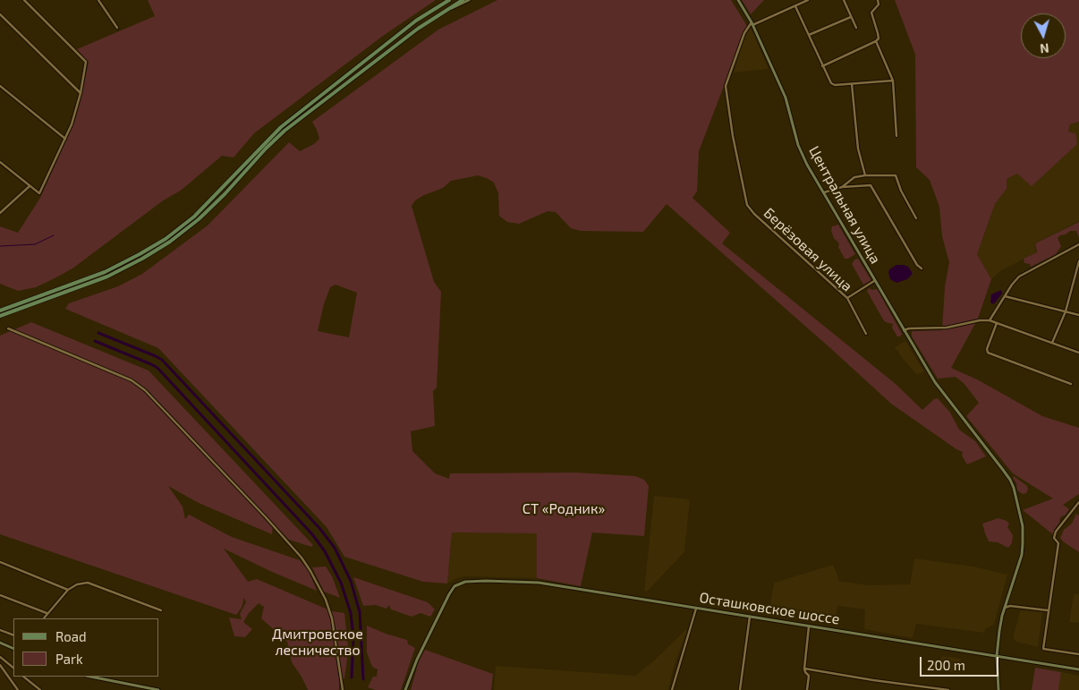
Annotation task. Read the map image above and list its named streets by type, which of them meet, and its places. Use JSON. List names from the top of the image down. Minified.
{"streets":{"main road":["Центральная улица","Осташковское шоссе"],"street":["Берёзовая улица"]},"crossings":[["Центральная улица","Берёзовая улица"],["Центральная улица","Осташковское шоссе"]],"parks":["СТ «Родник»","Дмитровское лесничество"],"legend":["Road","Park"],"scale_bar":"200 m","north":"bottom"}
